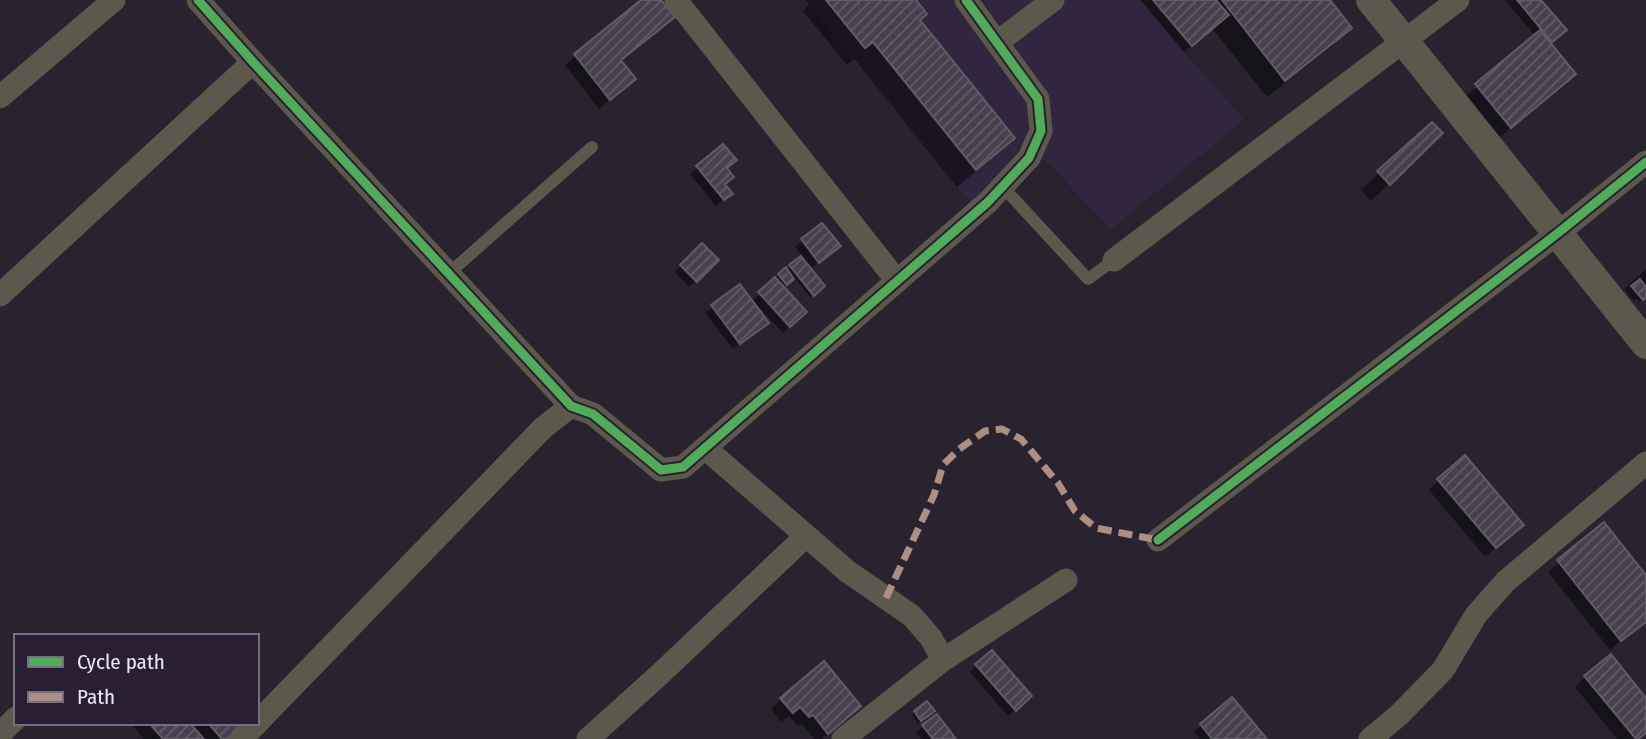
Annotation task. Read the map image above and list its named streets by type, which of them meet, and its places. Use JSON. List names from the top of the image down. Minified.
{"legend":["Cycle path","Path"]}
